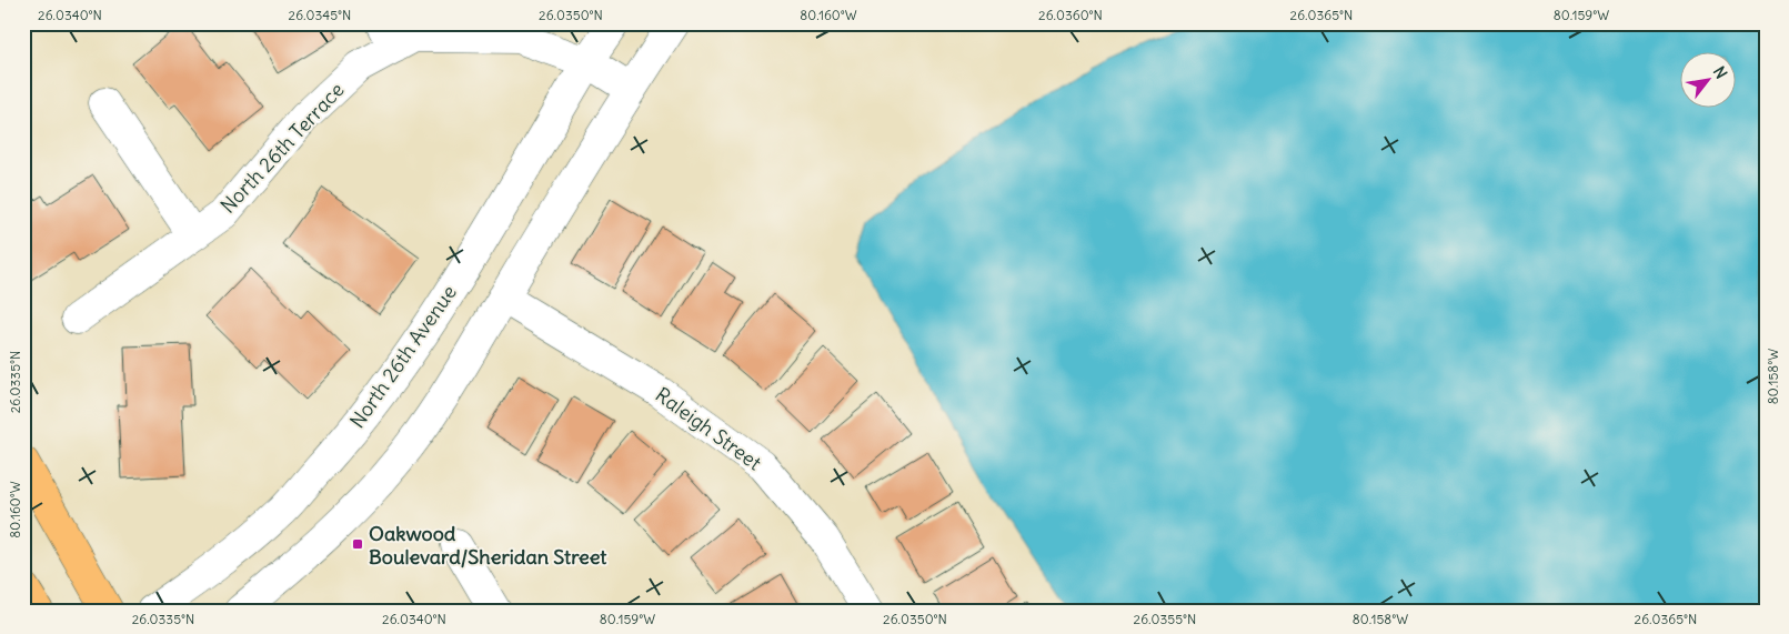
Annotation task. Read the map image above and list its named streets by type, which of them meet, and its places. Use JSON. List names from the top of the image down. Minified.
{"streets":{"street":["North 26th Terrace","North 26th Avenue","Raleigh Street"]},"crossings":[["North 26th Terrace","North 26th Avenue"]],"places":{"transit":["Oakwood Boulevard/Sheridan Street"]},"north":"top right","coordinates":["26.0340°N","26.0345°N","26.0350°N","80.160°W","26.0360°N","26.0365°N","80.159°W","80.158°W","26.0335°N","26.0355°N"]}
